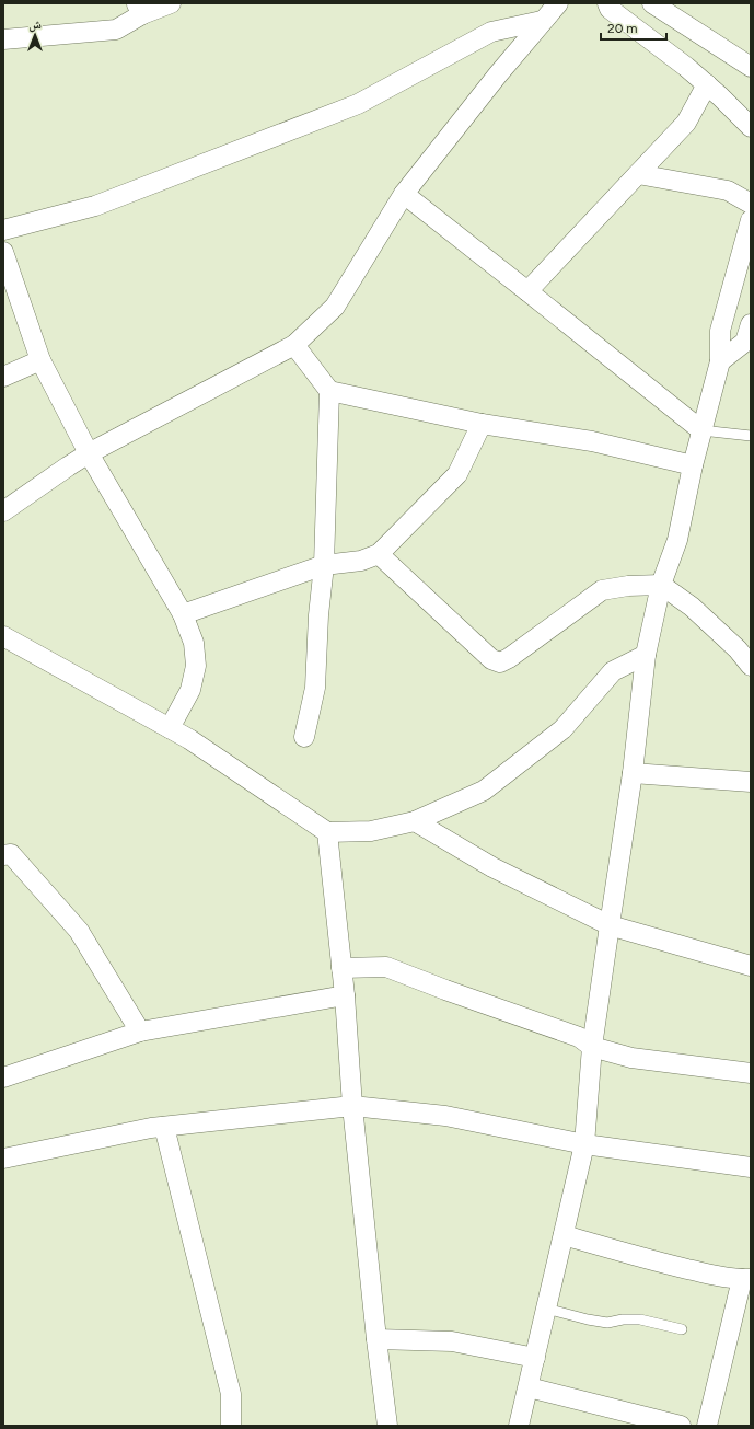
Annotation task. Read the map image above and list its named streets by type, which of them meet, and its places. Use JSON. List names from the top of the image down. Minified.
{"scale_bar":"20 m","north":"top"}
